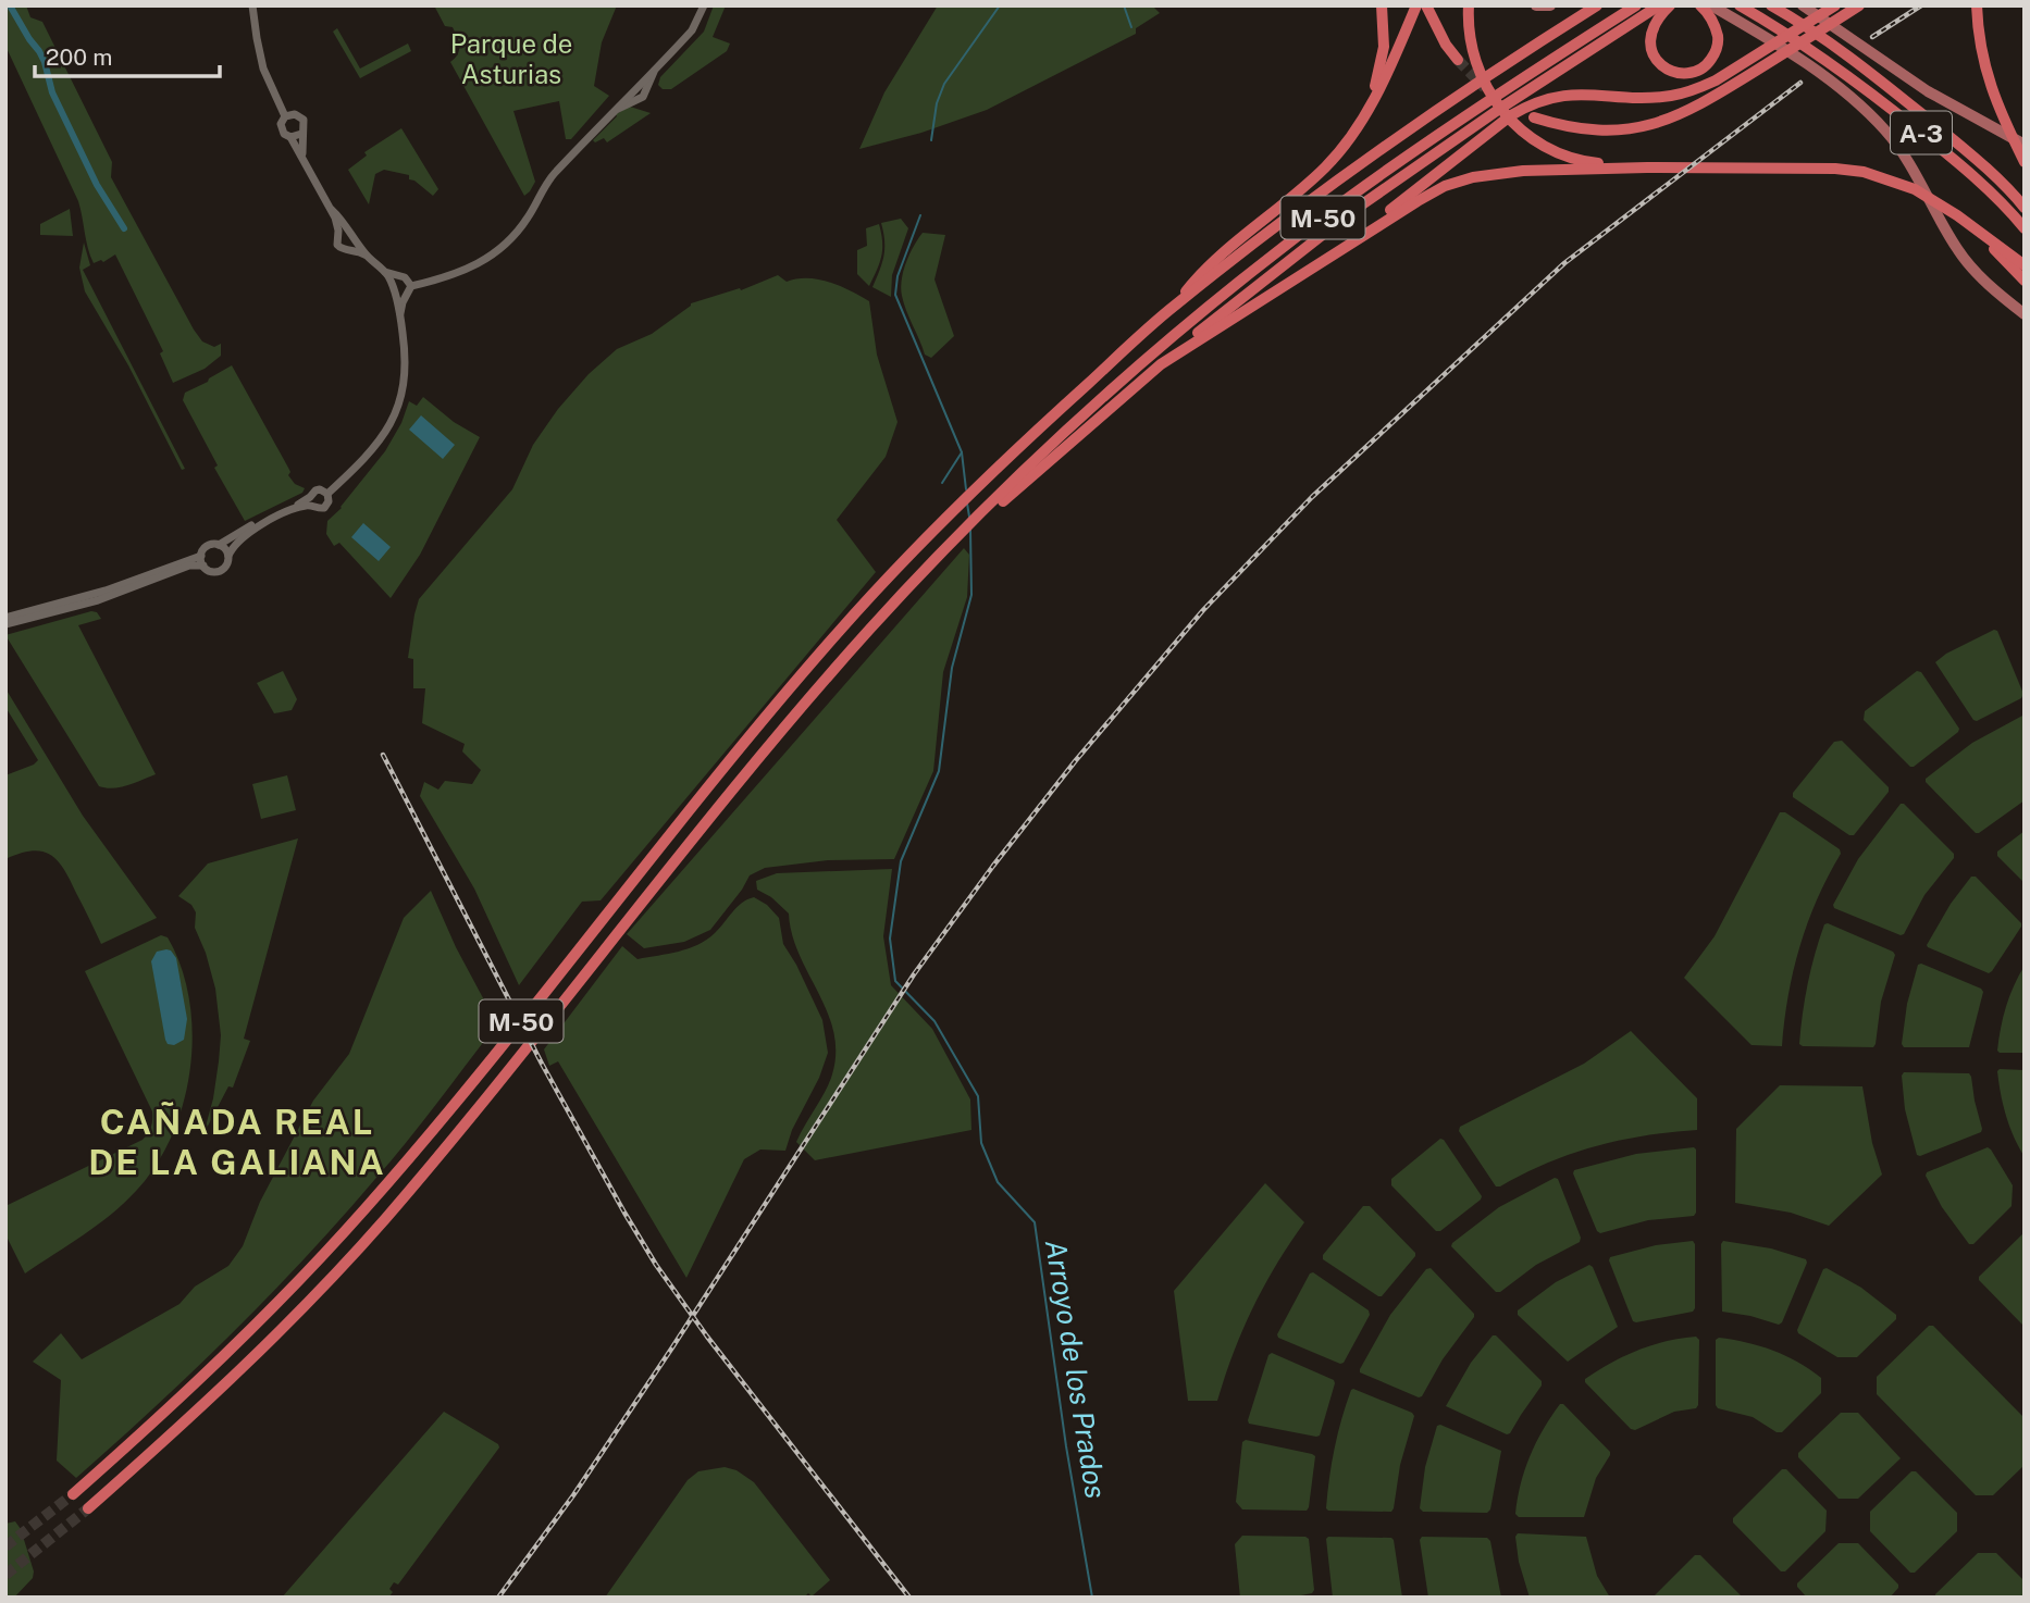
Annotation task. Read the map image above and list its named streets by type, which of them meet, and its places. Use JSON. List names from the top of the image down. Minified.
{"streets":{"highway":["A-3","M-50"]},"districts":["CAÑADA REAL DE LA GALIANA"],"water":["Arroyo de los Prados"],"parks":["Parque de Asturias"],"scale_bar":"200 m"}
